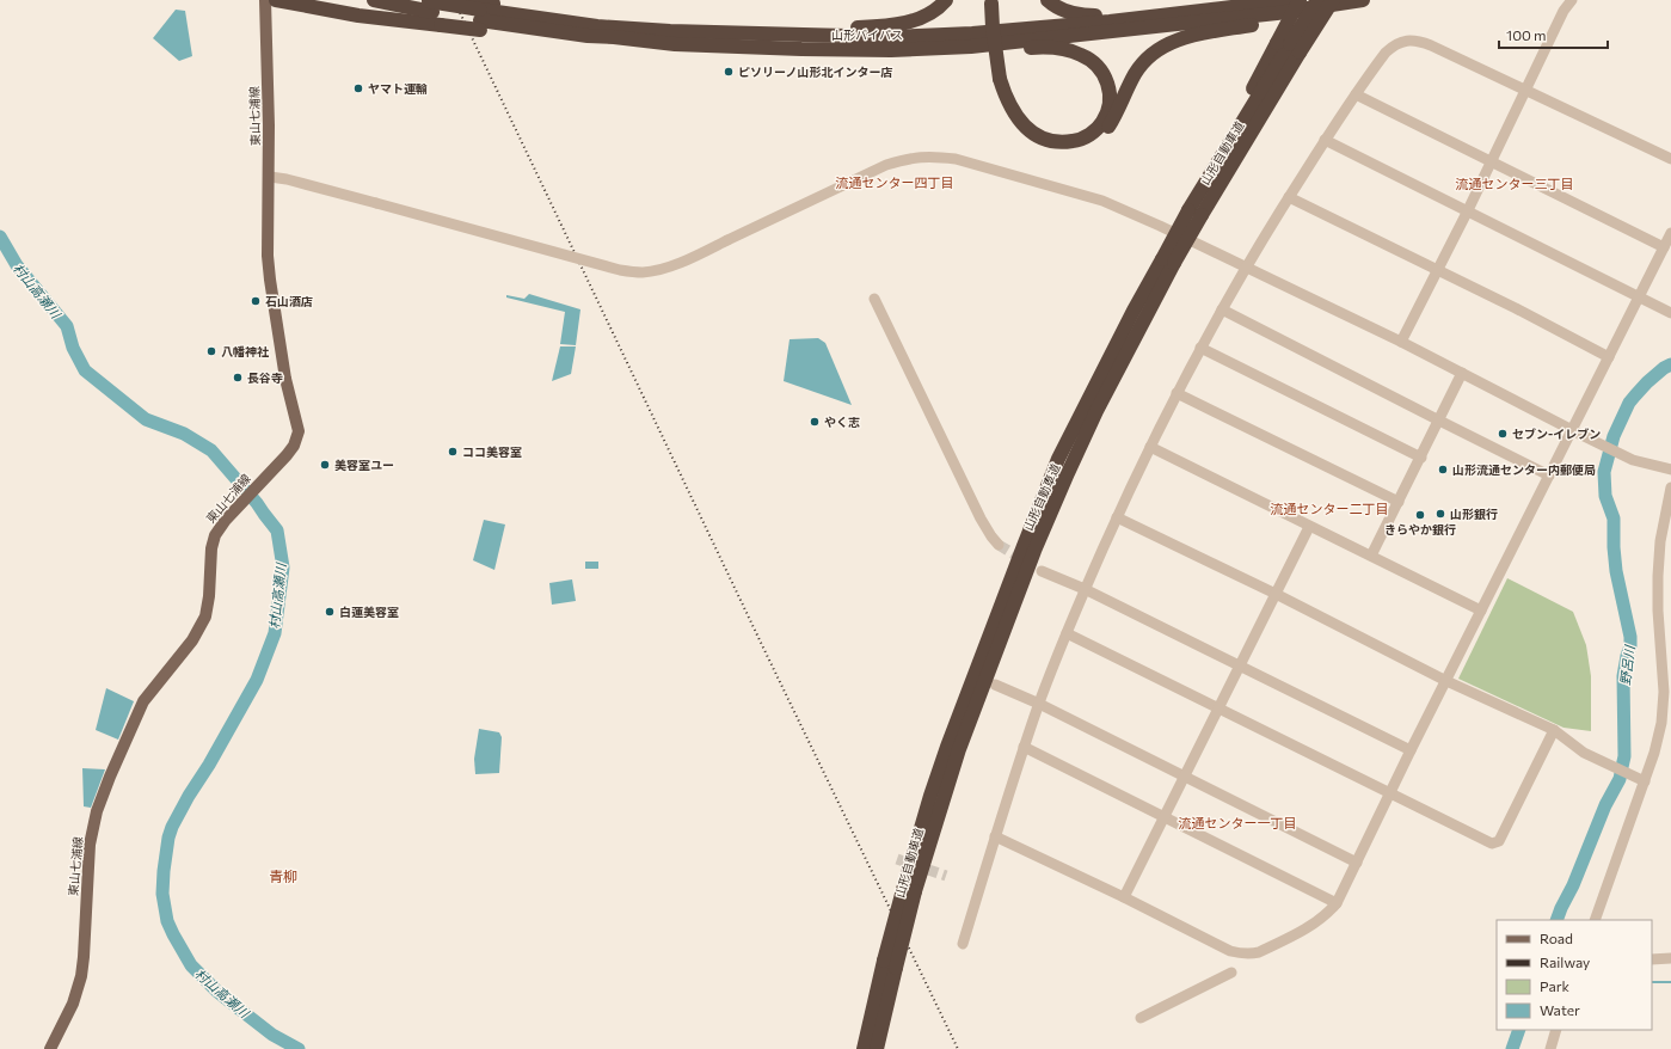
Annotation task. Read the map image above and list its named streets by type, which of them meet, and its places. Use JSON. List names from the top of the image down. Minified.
{"streets":{"highway":["山形バイパス","山形自動車道"],"main road":["東山七浦線"]},"districts":["流通センター四丁目","流通センター三丁目","流通センター二丁目","流通センター一丁目","青柳"],"water":["村山高瀬川","野呂川"],"places":["ピソリーノ山形北インター店","ヤマト運輸","石山酒店","八幡神社","長谷寺","やく志","セブン-イレブン","ココ美容室","美容室ユー","山形流通センター内郵便局","山形銀行","きらやか銀行","白蓮美容室"],"legend":["Road","Railway","Park","Water"],"scale_bar":"100 m"}
